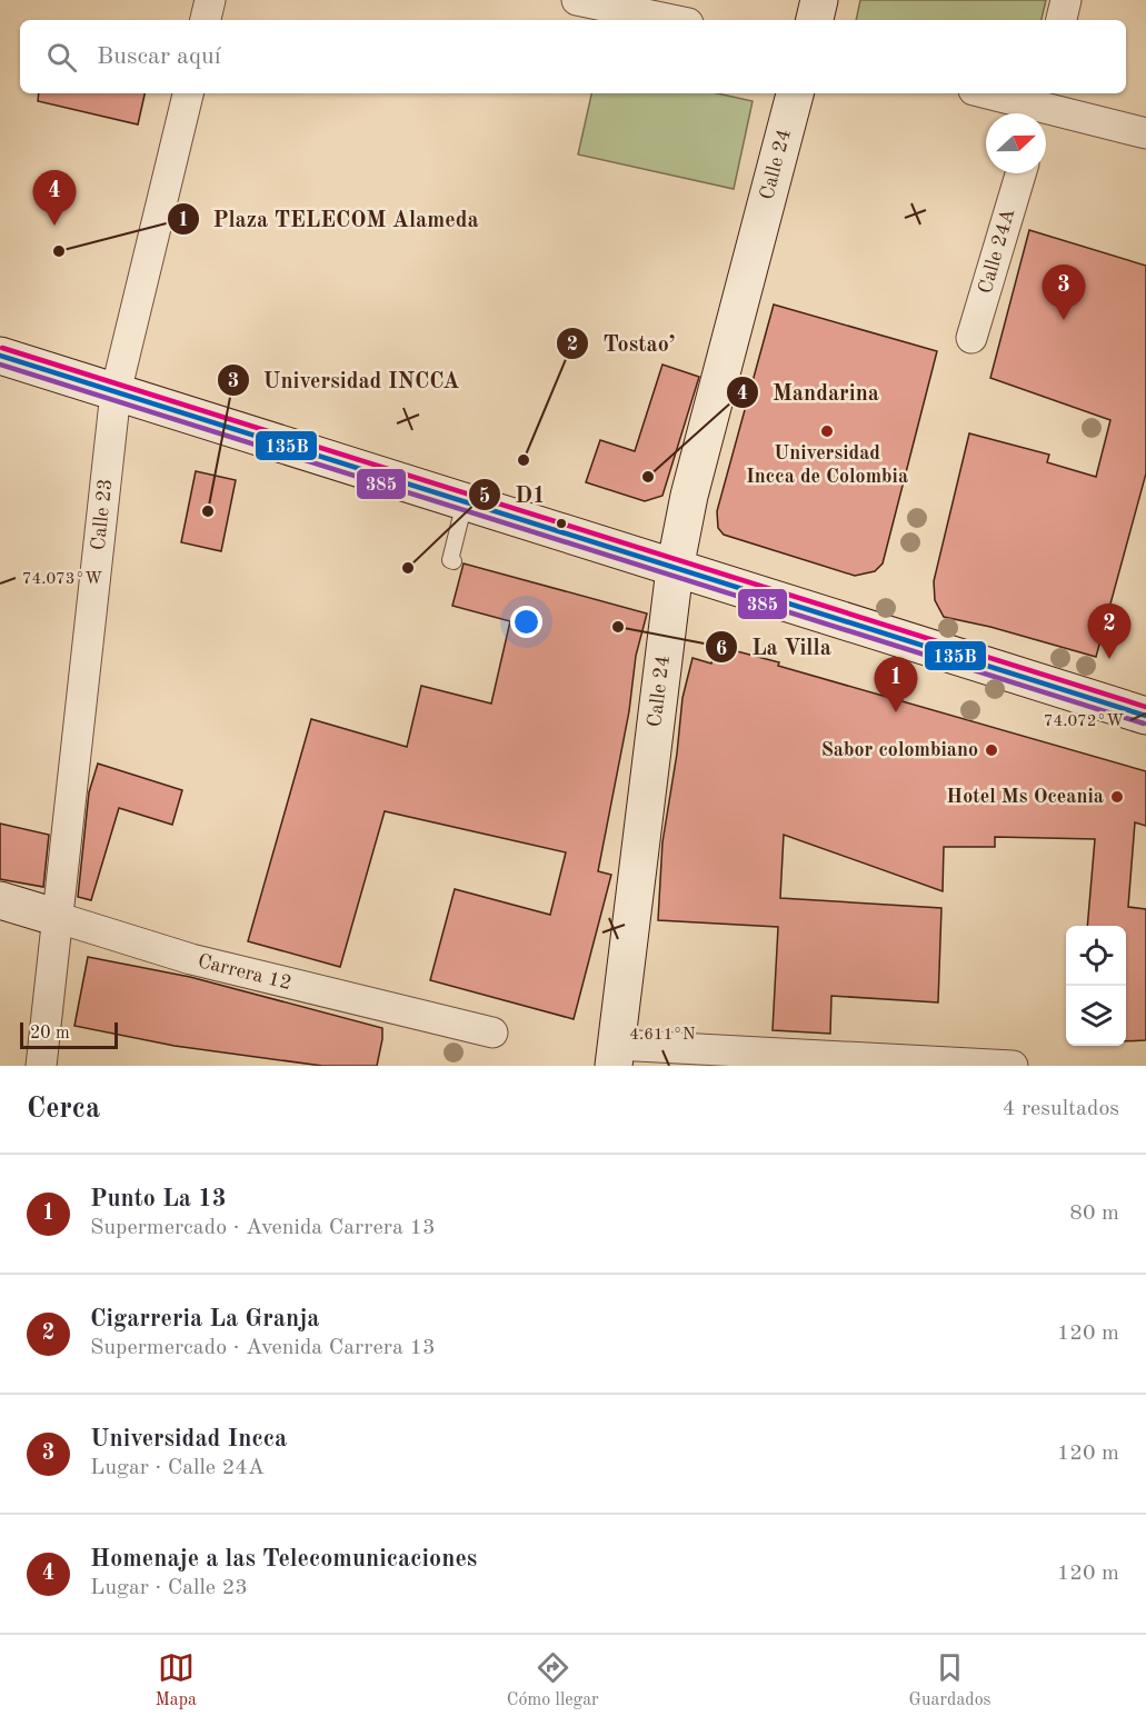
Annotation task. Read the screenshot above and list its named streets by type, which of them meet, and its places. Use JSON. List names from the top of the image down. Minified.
{"streets":{"main road":["Calle 24","Carrera 12"],"street":["Calle 24A","Calle 23"]},"crossings":[["Calle 23","Carrera 12"]],"places":["Plaza TELECOM Alameda","Universidad Incca de Colombia","Tostao’","Mandarina","Universidad INCCA","D1","La Villa","Sabor colombiano","Hotel Ms Oceania"],"lines":["transit line 135B","transit line 385"],"scale_bar":"20 m","north":"right","page":{"search":"Buscar aquí","pins":["4","3","2","1"],"scale":"20 m","heading":["Cerca","4 resultados"],"list":[{"mark":"1","name":"Punto La 13","note":"Supermercado · Avenida Carrera 13","value":"80 m"},{"mark":"2","name":"Cigarreria La Granja","note":"Supermercado · Avenida Carrera 13","value":"120 m"},{"mark":"3","name":"Universidad Incca","note":"Lugar · Calle 24A","value":"120 m"},{"mark":"4","name":"Homenaje a las Telecomunicaciones","note":"Lugar · Calle 23","value":"120 m"}],"nav":["Mapa","Cómo llegar","Guardados"]},"coordinates":["74.073°W","74.072°W","4.611°N"]}
